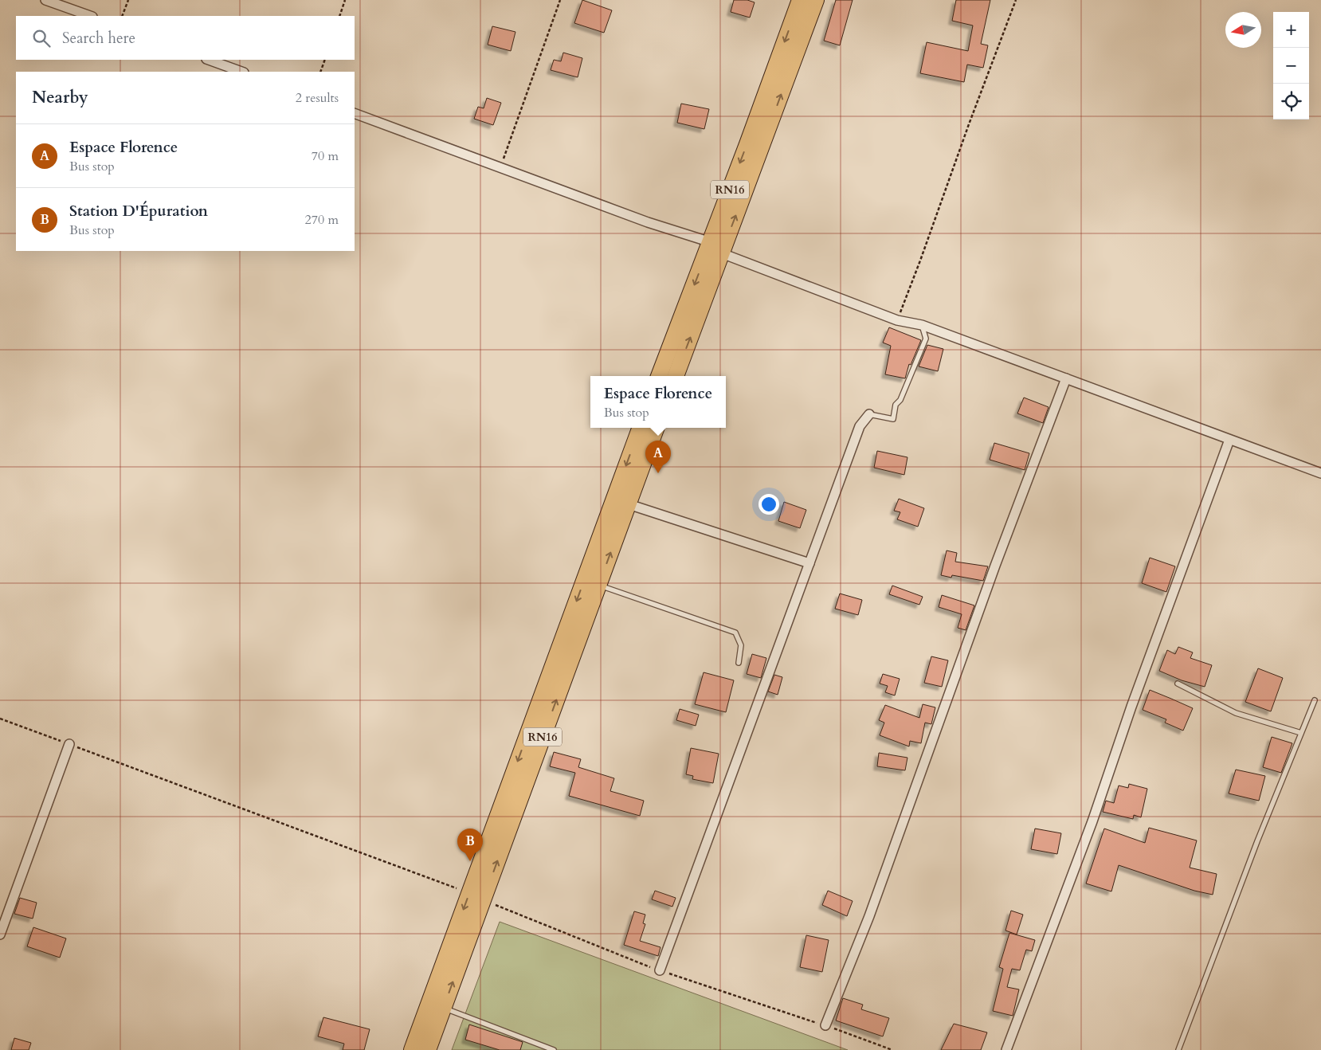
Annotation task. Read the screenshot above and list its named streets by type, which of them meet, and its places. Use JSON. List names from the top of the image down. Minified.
{"streets":{"highway":["RN16"]},"north":"left","page":{"map_buttons":["+","−"],"search":"Search here","heading":["Nearby","2 results"],"list":[{"mark":"A","name":"Espace Florence","note":"Bus stop","value":"70 m"},{"mark":"B","name":"Station D'Épuration","note":"Bus stop","value":"270 m"}],"popup":["Espace Florence","Bus stop"],"pins":["A","B"]}}
